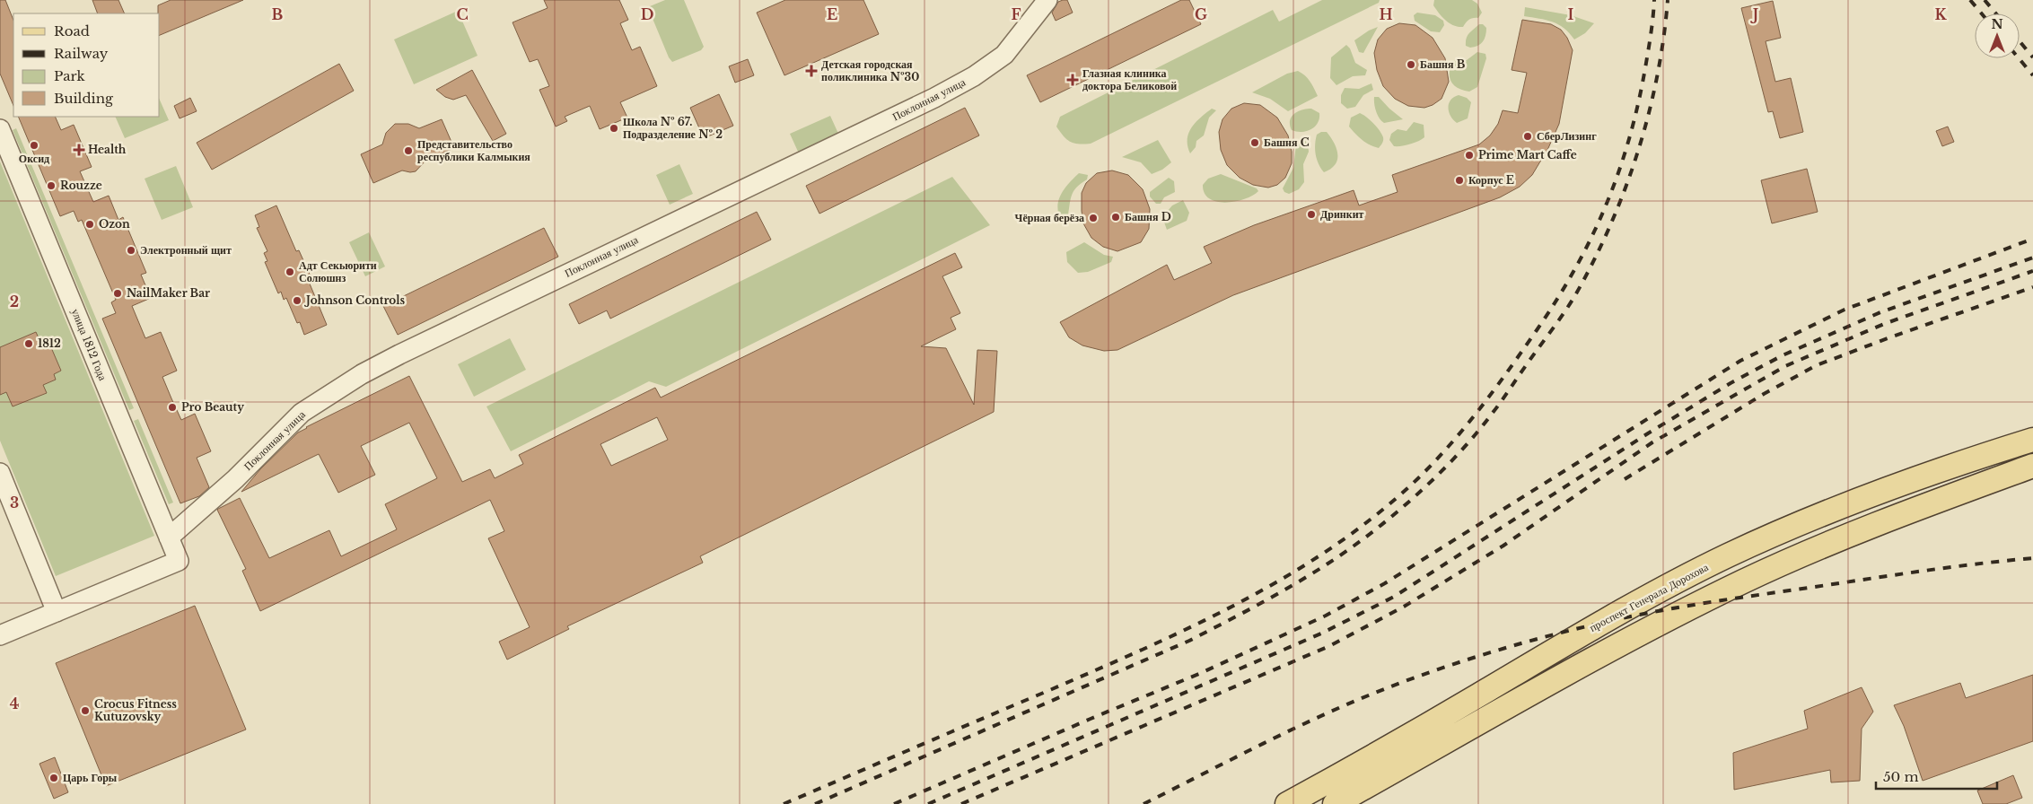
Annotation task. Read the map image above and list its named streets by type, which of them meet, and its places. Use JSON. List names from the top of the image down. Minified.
{"streets":{"main road":["проспект Генерала Дорохова"],"street":["Поклонная улица","улица 1812 Года"]},"crossings":[["Поклонная улица","улица 1812 Года"]],"places":{"other":["Башня B","Школа № 67. Подразделение № 2","СберЛизинг","Башня C","Оксид","Представительство республики Калмыкия","Prime Mart Caffe","Корпус E","Rouzze","Дринкит","Башня D","Чёрная берёза","Ozon","Электронный щит","Адт Секьюрити Солюшнз","NailMaker Bar","Johnson Controls","1812","Pro Beauty","Crocus Fitness Kutuzovsky","Царь Горы"],"health":["Детская городская поликлиника №30","Глазная клиника доктора Беликовой","Health"]},"legend":["Road","Railway","Park","Building"],"scale_bar":"50 m","north":"top","grid":{"columns":["B","C","D","E","F","G","H","I","J","K"],"rows":["2","3","4"]}}
